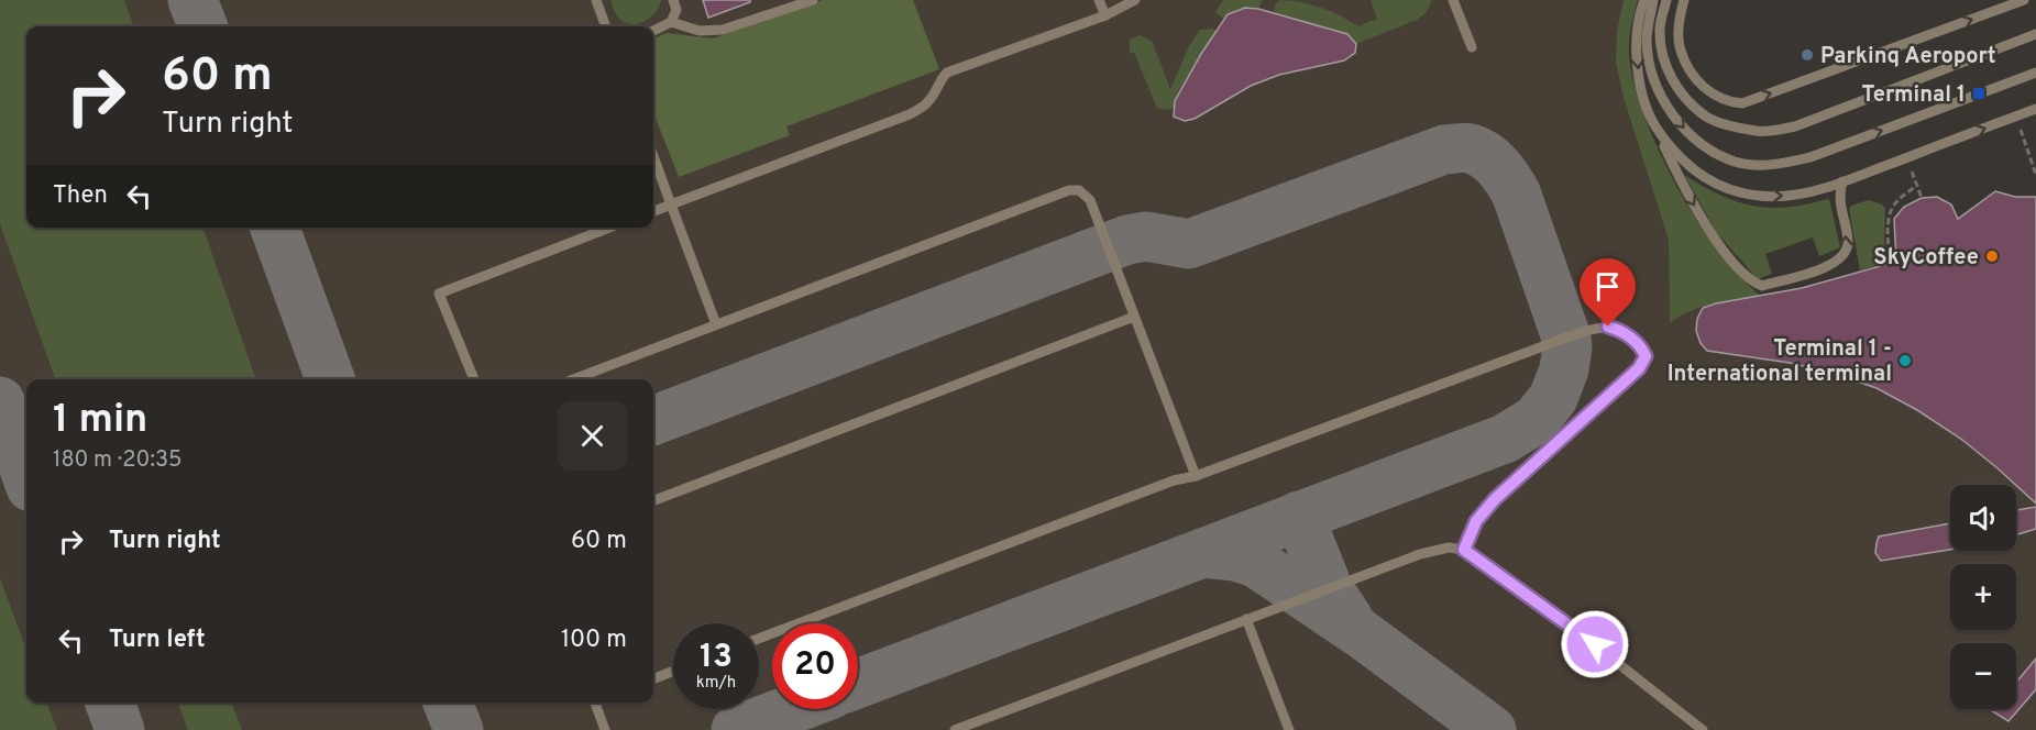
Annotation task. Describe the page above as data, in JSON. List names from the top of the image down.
{
  "places": {
    "other": ["Parkinq Aeroport", "SkyCoffee", "Terminal 1 - International terminal"],
    "transit": ["Terminal 1"]
  },
  "page": {
    "turn": ["60 m", "Turn right"],
    "then": "Then",
    "heading": ["1 min", "180 m · 20:35"],
    "map_buttons": ["+", "−"],
    "list": [
      {
        "name": "Turn right",
        "value": "60 m"
      },
      {
        "name": "Turn left",
        "value": "100 m"
      }
    ],
    "speed": "13 km/h",
    "limit": "20"
  }
}
